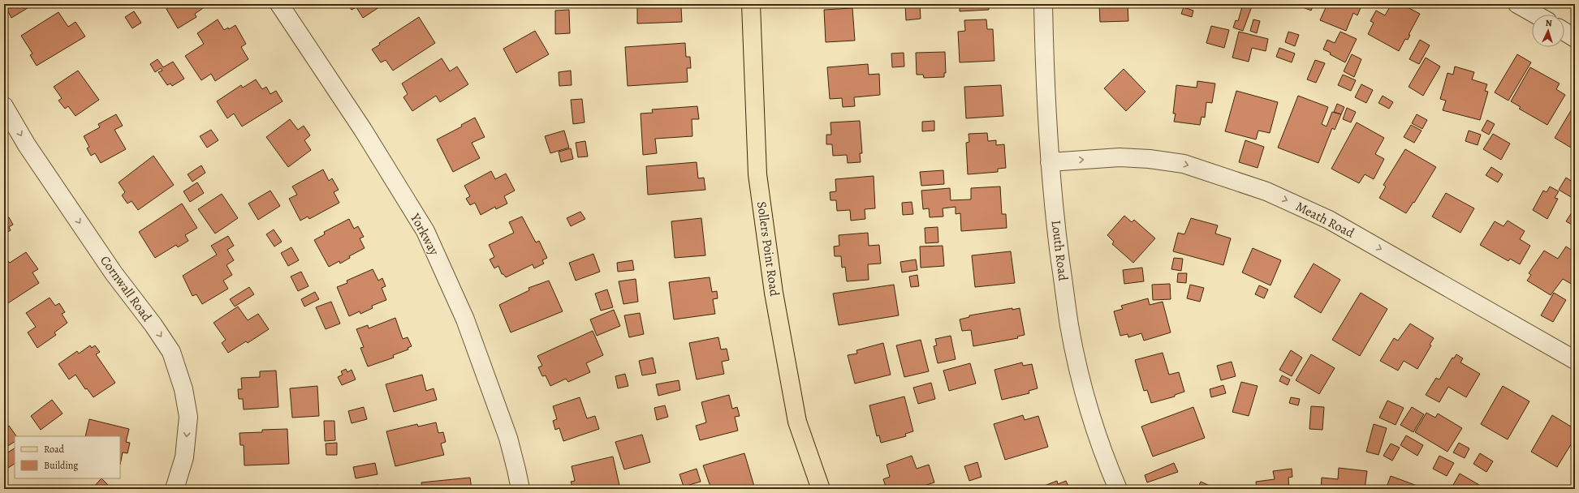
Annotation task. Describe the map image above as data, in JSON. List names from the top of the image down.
{
  "streets": {
    "main road": ["Sollers Point Road"],
    "street": [
      "Meath Road",
      "Yorkway",
      "Louth Road",
      "Cornwall Road"
    ]
  },
  "crossings": [
    ["Meath Road", "Louth Road"]
  ],
  "one_way": ["Meath Road", "Cornwall Road"],
  "legend": ["Road", "Building"],
  "north": "top"
}
